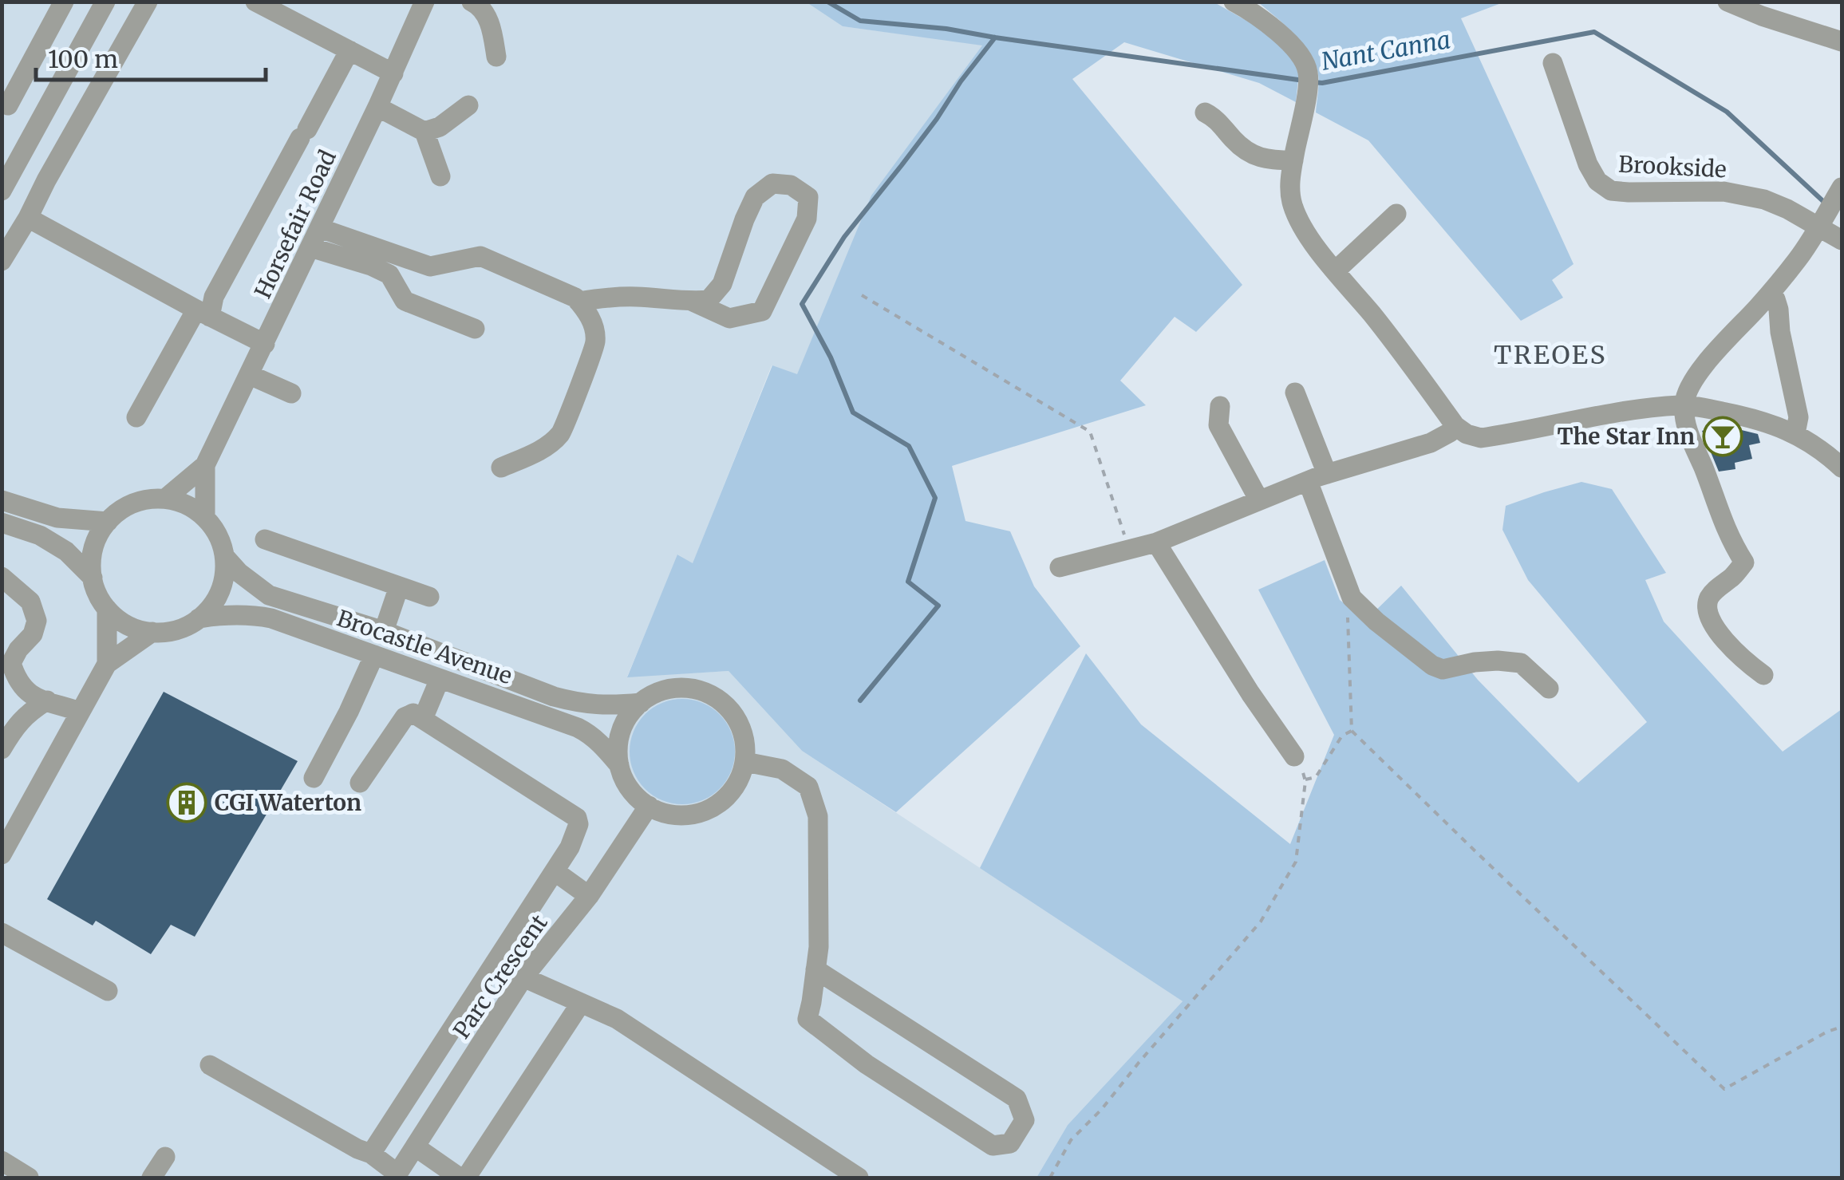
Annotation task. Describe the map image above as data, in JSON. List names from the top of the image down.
{
  "streets": {
    "street": [
      "Brookside",
      "Horsefair Road",
      "Brocastle Avenue",
      "Parc Crescent"
    ]
  },
  "crossings": [
    ["Horsefair Road", "Brocastle Avenue"],
    ["Brocastle Avenue", "Parc Crescent"]
  ],
  "districts": ["TREOES"],
  "water": ["Nant Canna"],
  "places": {
    "bar": ["The Star Inn"],
    "building": ["CGI Waterton"]
  },
  "scale_bar": "100 m"
}
